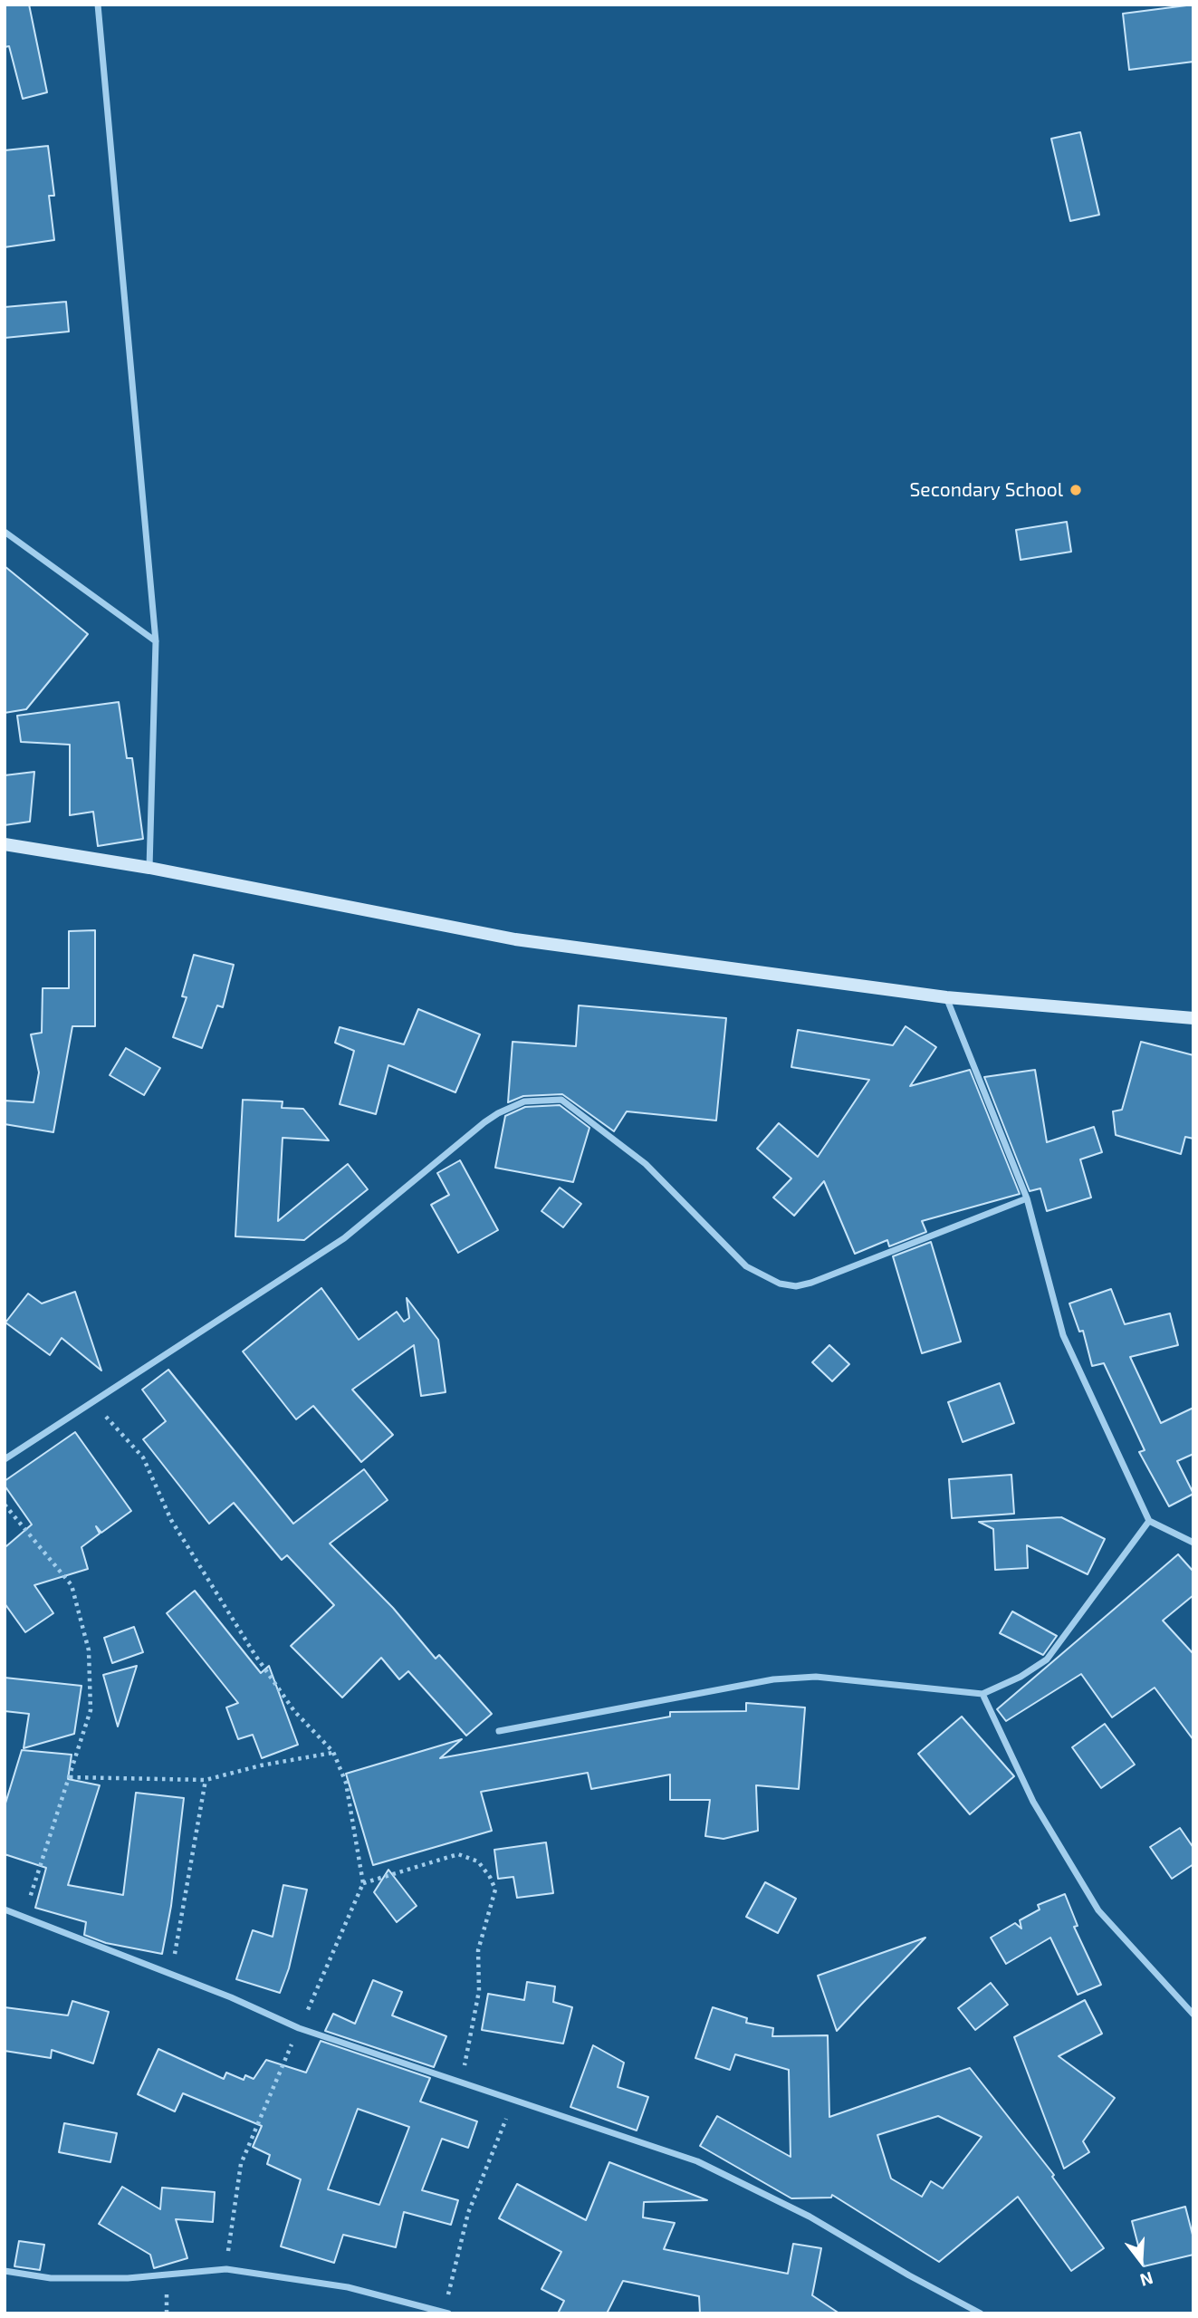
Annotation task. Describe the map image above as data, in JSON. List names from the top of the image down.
{
  "places": ["Secondary School"],
  "north": "bottom"
}
